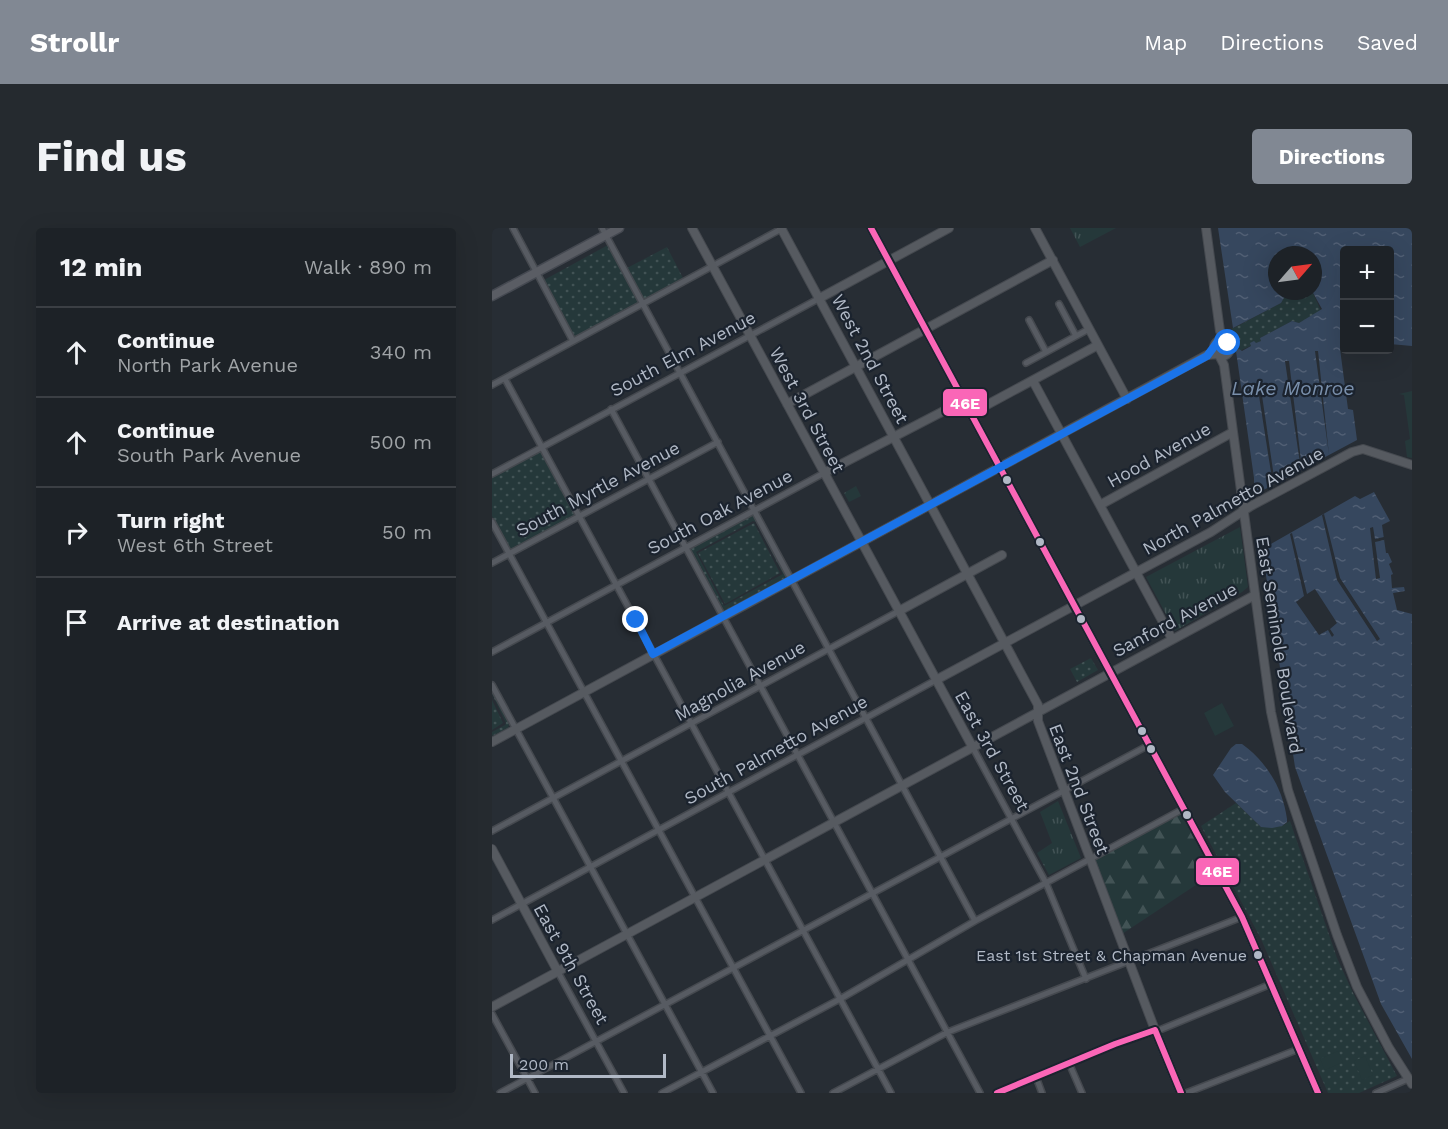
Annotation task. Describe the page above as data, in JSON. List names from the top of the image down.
{
  "streets": {
    "street": [
      "South Elm Avenue",
      "West 2nd Street",
      "West 3rd Street",
      "Hood Avenue",
      "South Myrtle Avenue",
      "North Palmetto Avenue",
      "South Oak Avenue",
      "Sanford Avenue",
      "East Seminole Boulevard",
      "Magnolia Avenue",
      "South Palmetto Avenue",
      "East 3rd Street",
      "East 2nd Street",
      "East 9th Street"
    ]
  },
  "crossings": [
    ["South Elm Avenue", "West 2nd Street"],
    ["South Elm Avenue", "West 3rd Street"],
    ["West 2nd Street", "South Oak Avenue"],
    ["West 2nd Street", "East 2nd Street"],
    ["West 3rd Street", "South Oak Avenue"],
    ["West 3rd Street", "East 3rd Street"],
    ["Hood Avenue", "East Seminole Boulevard"],
    ["North Palmetto Avenue", "East Seminole Boulevard"],
    ["North Palmetto Avenue", "South Palmetto Avenue"],
    ["Sanford Avenue", "East Seminole Boulevard"],
    ["Sanford Avenue", "East 3rd Street"],
    ["Sanford Avenue", "East 2nd Street"],
    ["Sanford Avenue", "East 9th Street"],
    ["Magnolia Avenue", "East 3rd Street"],
    ["Magnolia Avenue", "East 2nd Street"],
    ["South Palmetto Avenue", "East 3rd Street"],
    ["South Palmetto Avenue", "East 2nd Street"],
    ["South Palmetto Avenue", "East 9th Street"]
  ],
  "water": ["Lake Monroe"],
  "places": ["East 1st Street & Chapman Avenue"],
  "lines": ["transit line 46E"],
  "scale_bar": "200 m",
  "north": "top right",
  "page": {
    "header": "Strollr",
    "nav": ["Map", "Directions", "Saved"],
    "buttons": "Directions",
    "title": "Find us",
    "heading": ["12 min", "Walk · 890 m"],
    "map_buttons": ["+", "−"],
    "list": [
      ["Continue", "North Park Avenue", "340 m"],
      ["Continue", "South Park Avenue", "500 m"],
      ["Turn right", "West 6th Street", "50 m"],
      "Arrive at destination"
    ],
    "scale": "200 m"
  }
}
